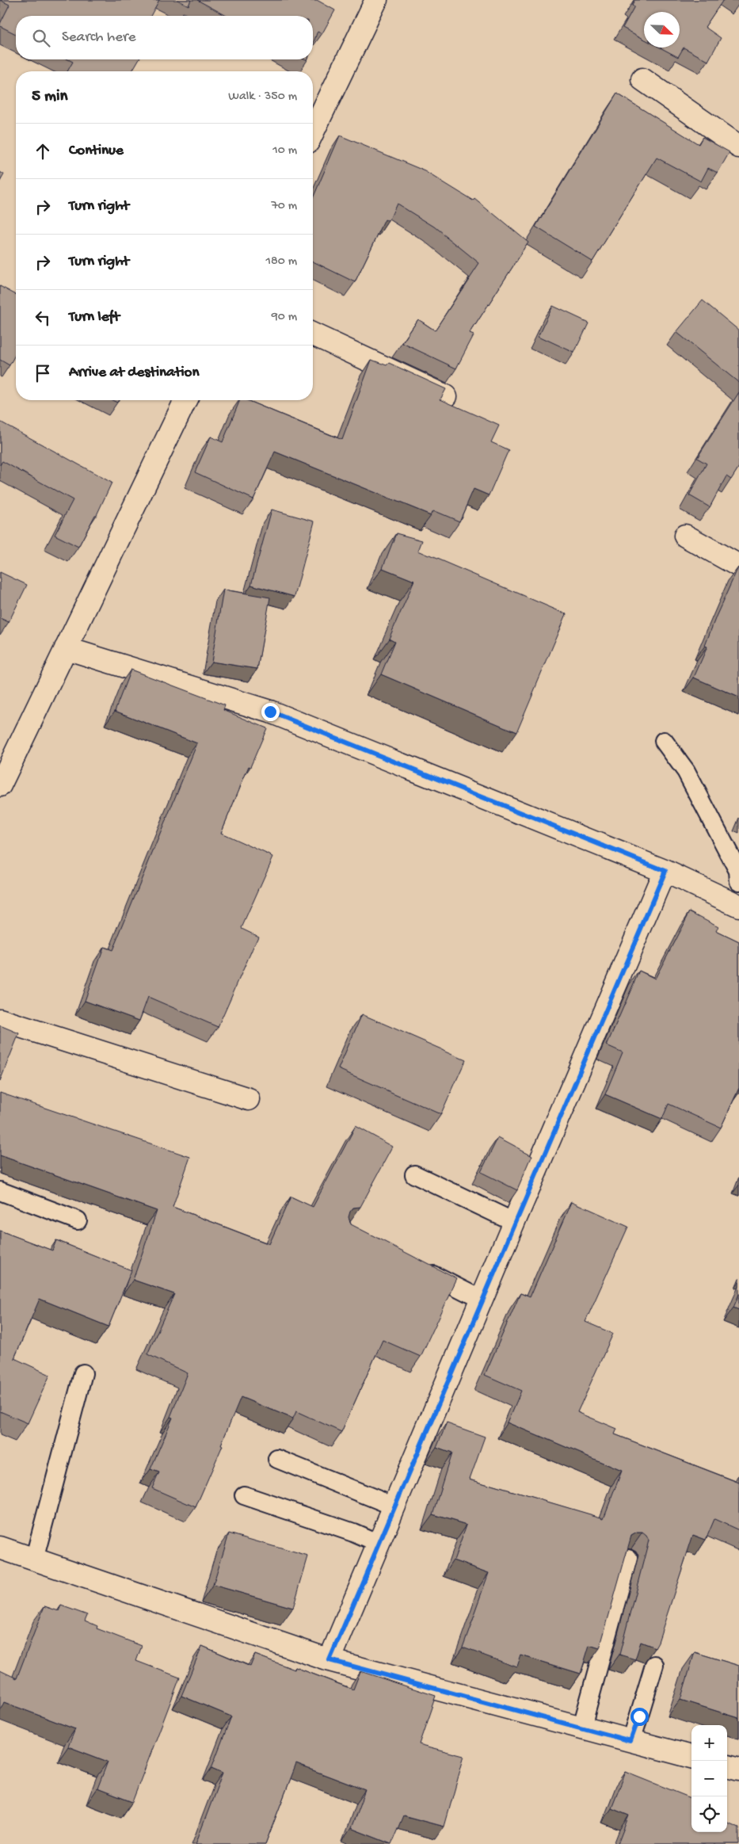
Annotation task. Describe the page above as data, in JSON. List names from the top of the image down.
{
  "north": "bottom right",
  "page": {
    "search": "Search here",
    "heading": ["5 min", "Walk · 350 m"],
    "list": [
      ["Continue", "10 m"],
      ["Turn right", "70 m"],
      ["Turn right", "180 m"],
      ["Turn left", "90 m"],
      "Arrive at destination"
    ],
    "map_buttons": ["+", "−"]
  }
}
